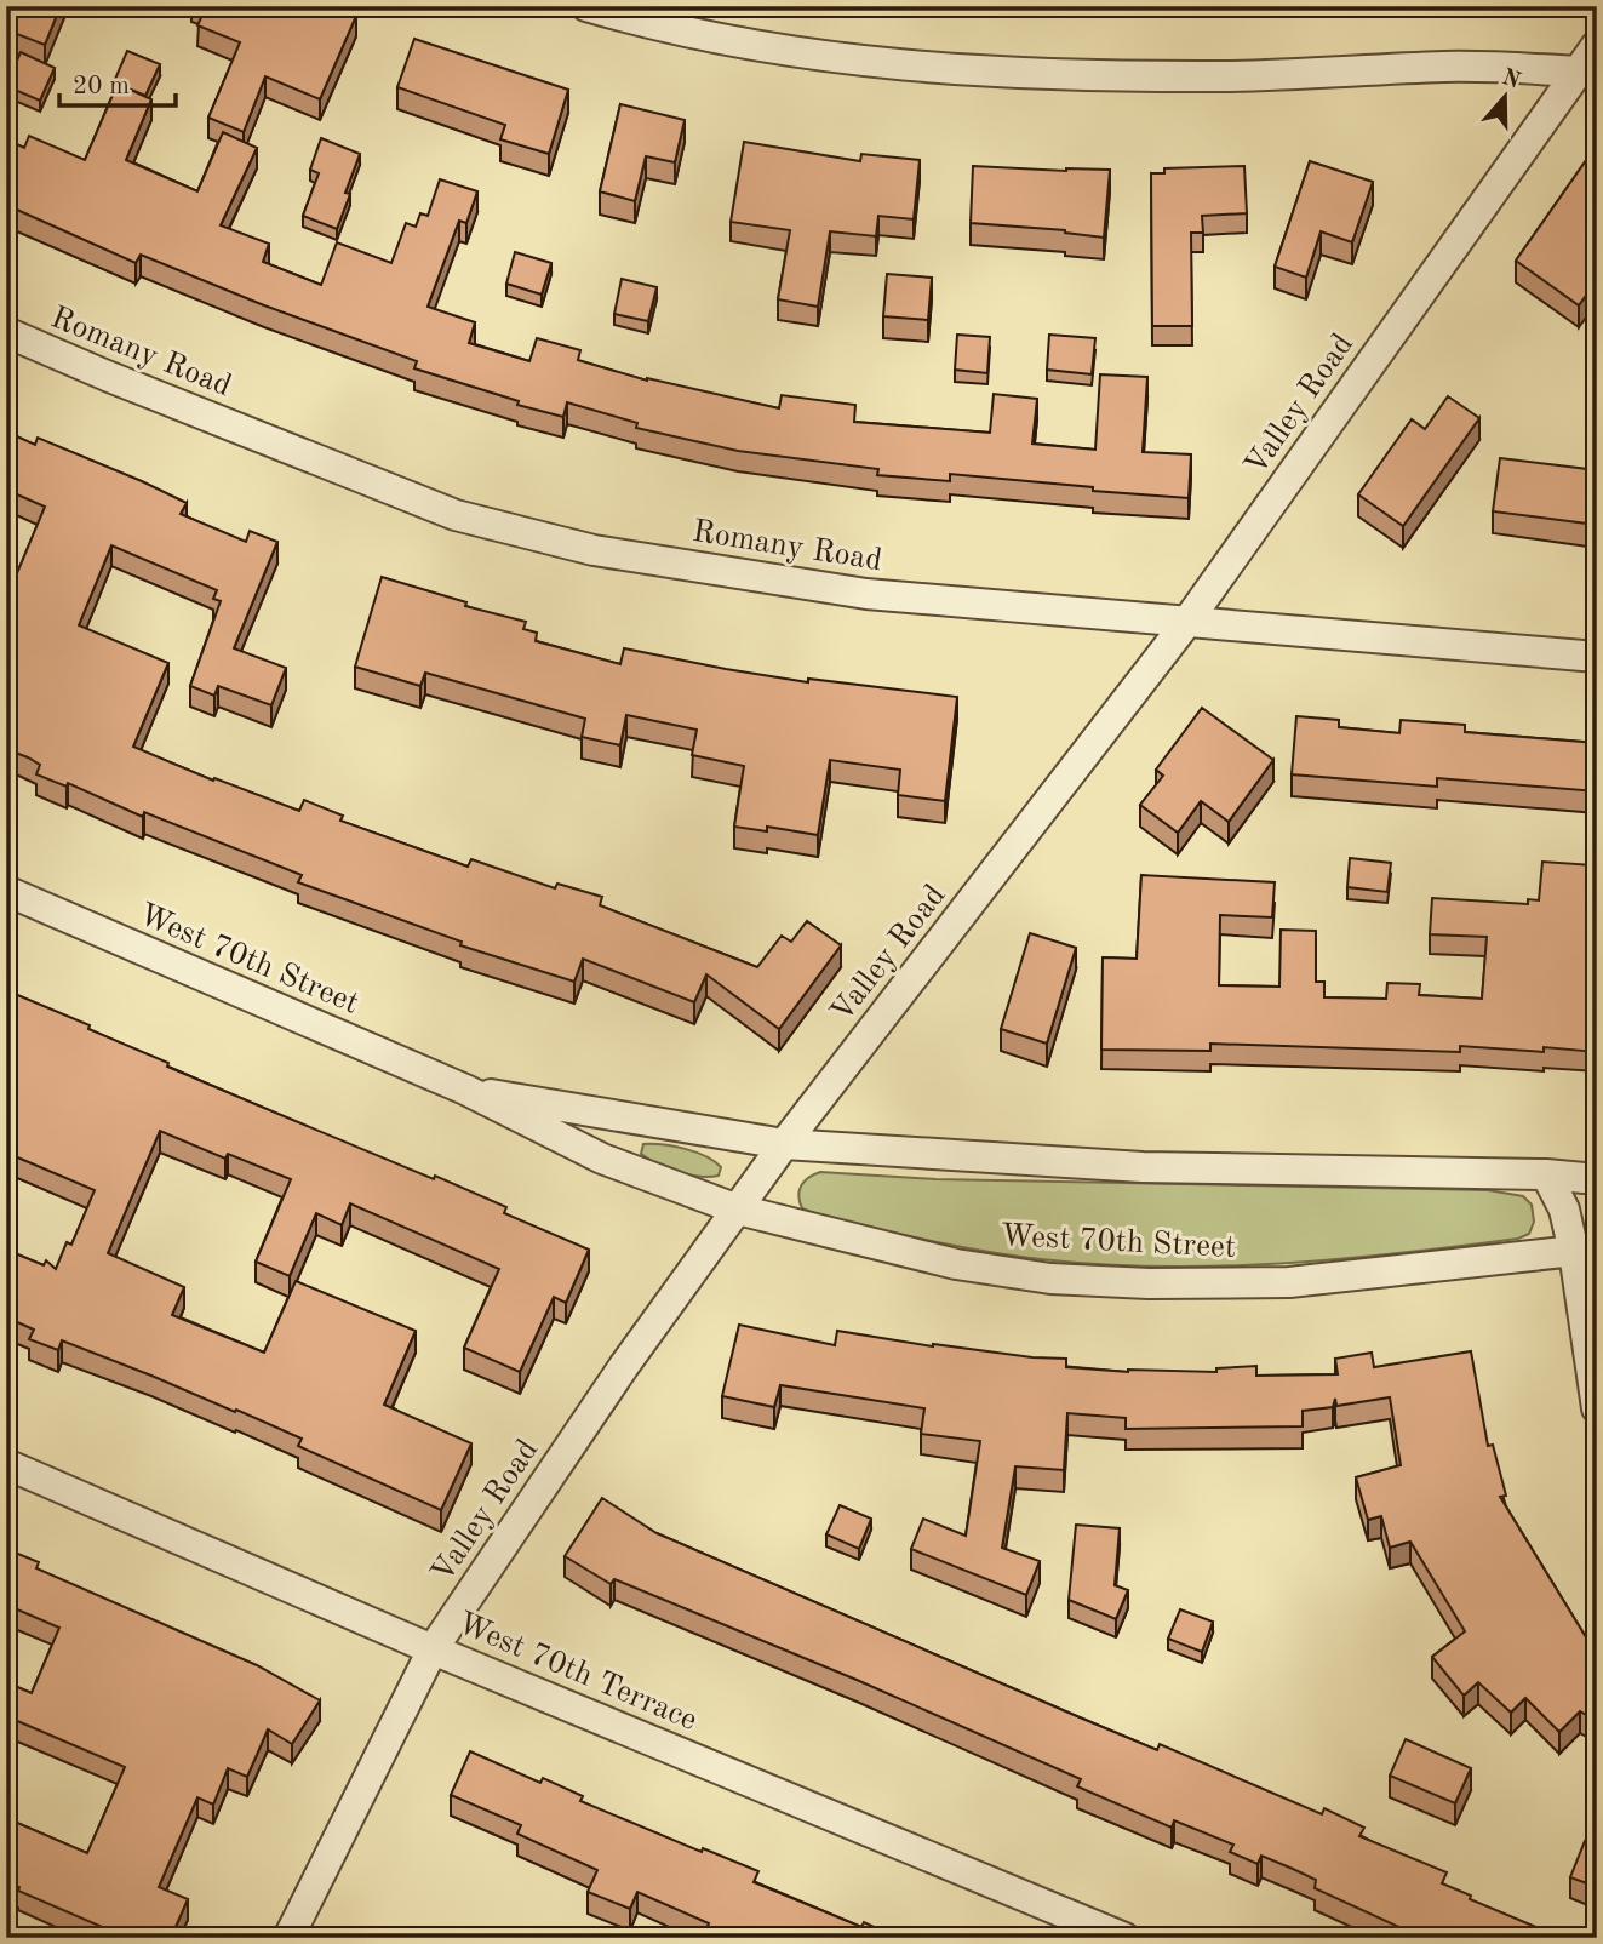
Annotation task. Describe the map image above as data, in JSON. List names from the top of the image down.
{
  "streets": {
    "street": [
      "Romany Road",
      "Valley Road",
      "West 70th Street",
      "West 70th Terrace"
    ]
  },
  "crossings": [
    ["Romany Road", "Valley Road"],
    ["Valley Road", "West 70th Street"],
    ["Valley Road", "West 70th Terrace"]
  ],
  "scale_bar": "20 m",
  "north": "top"
}
